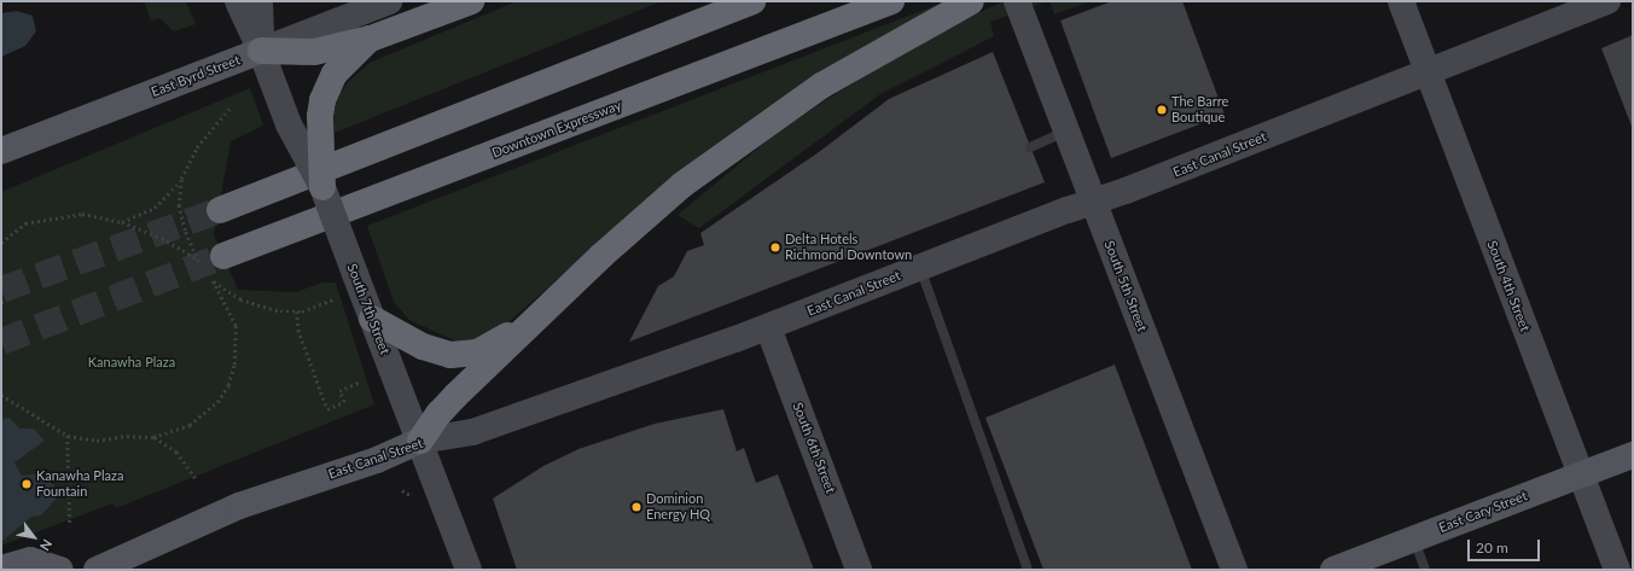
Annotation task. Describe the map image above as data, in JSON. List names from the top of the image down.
{
  "streets": {
    "highway": ["Downtown Expressway"],
    "main road": [
      "East Byrd Street",
      "East Canal Street",
      "South 5th Street",
      "South 4th Street",
      "South 7th Street",
      "South 6th Street",
      "East Cary Street"
    ]
  },
  "crossings": [
    ["East Byrd Street", "South 7th Street"],
    ["East Canal Street", "South 5th Street"],
    ["East Canal Street", "South 4th Street"],
    ["East Canal Street", "South 7th Street"],
    ["East Canal Street", "South 6th Street"],
    ["South 4th Street", "East Cary Street"]
  ],
  "parks": ["Kanawha Plaza"],
  "places": [
    "The Barre Boutique",
    "Delta Hotels Richmond Downtown",
    "Kanawha Plaza Fountain",
    "Dominion Energy HQ"
  ],
  "scale_bar": "20 m",
  "north": "bottom right"
}
